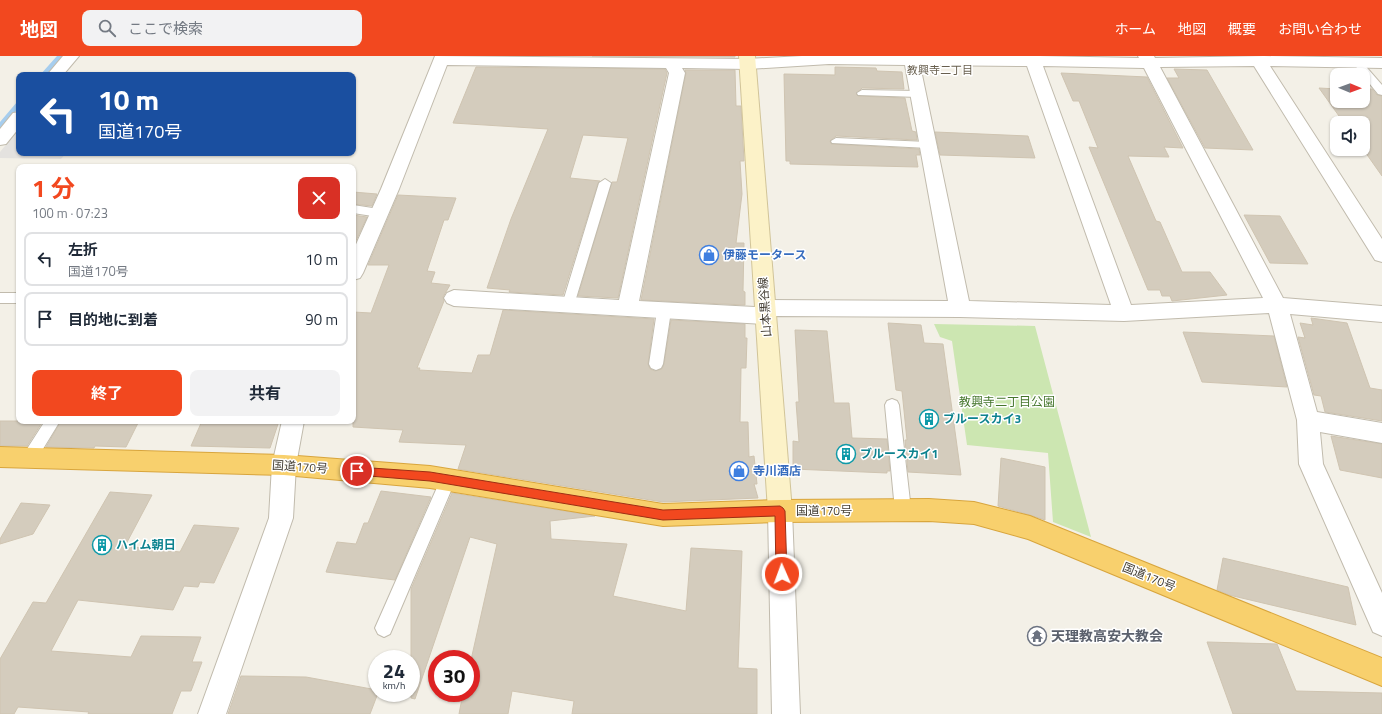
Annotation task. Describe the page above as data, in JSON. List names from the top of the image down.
{
  "streets": {
    "highway": ["国道170号"],
    "main road": ["山本黒谷線"]
  },
  "crossings": [
    ["山本黒谷線", "国道170号"]
  ],
  "districts": ["教興寺二丁目"],
  "parks": ["教興寺二丁目公園"],
  "places": {
    "shop": ["伊藤モータース", "寺川酒店"],
    "building": ["ブルースカイ3", "ブルースカイ1", "ハイム朝日"],
    "temple": ["天理教高安大教会"]
  },
  "north": "right",
  "page": {
    "header": "地図",
    "search": "ここで検索",
    "nav": [
      "ホーム",
      "地図",
      "概要",
      "お問い合わせ"
    ],
    "turn": ["10 m", "国道170号"],
    "heading": ["1 分", "100 m · 07:23"],
    "list": [
      {
        "name": "左折",
        "note": "国道170号",
        "value": "10 m"
      },
      {
        "name": "目的地に到着",
        "value": "90 m"
      }
    ],
    "buttons": ["終了", "共有"],
    "speed": "24 km/h",
    "limit": "30"
  }
}
